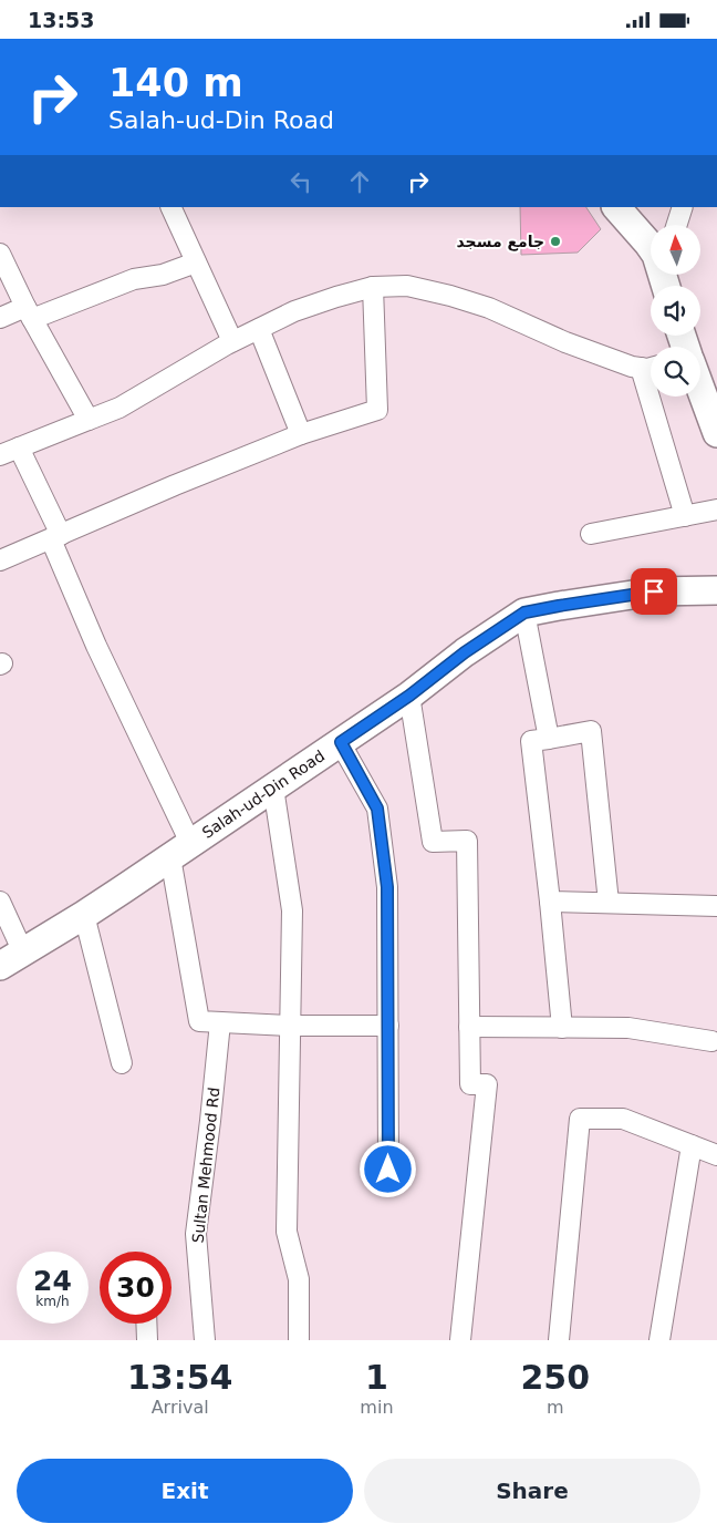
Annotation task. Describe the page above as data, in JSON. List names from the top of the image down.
{
  "streets": {
    "street": ["Salah-ud-Din Road", "Sultan Mehmood Rd"]
  },
  "places": ["جامع مسجد"],
  "north": "top",
  "page": {
    "status": "13:53",
    "turn": ["140 m", "Salah-ud-Din Road"],
    "speed": "24 km/h",
    "limit": "30",
    "eta": [
      "13:54",
      "Arrival",
      "1",
      "min",
      "250",
      "m"
    ],
    "buttons": ["Exit", "Share"]
  }
}
